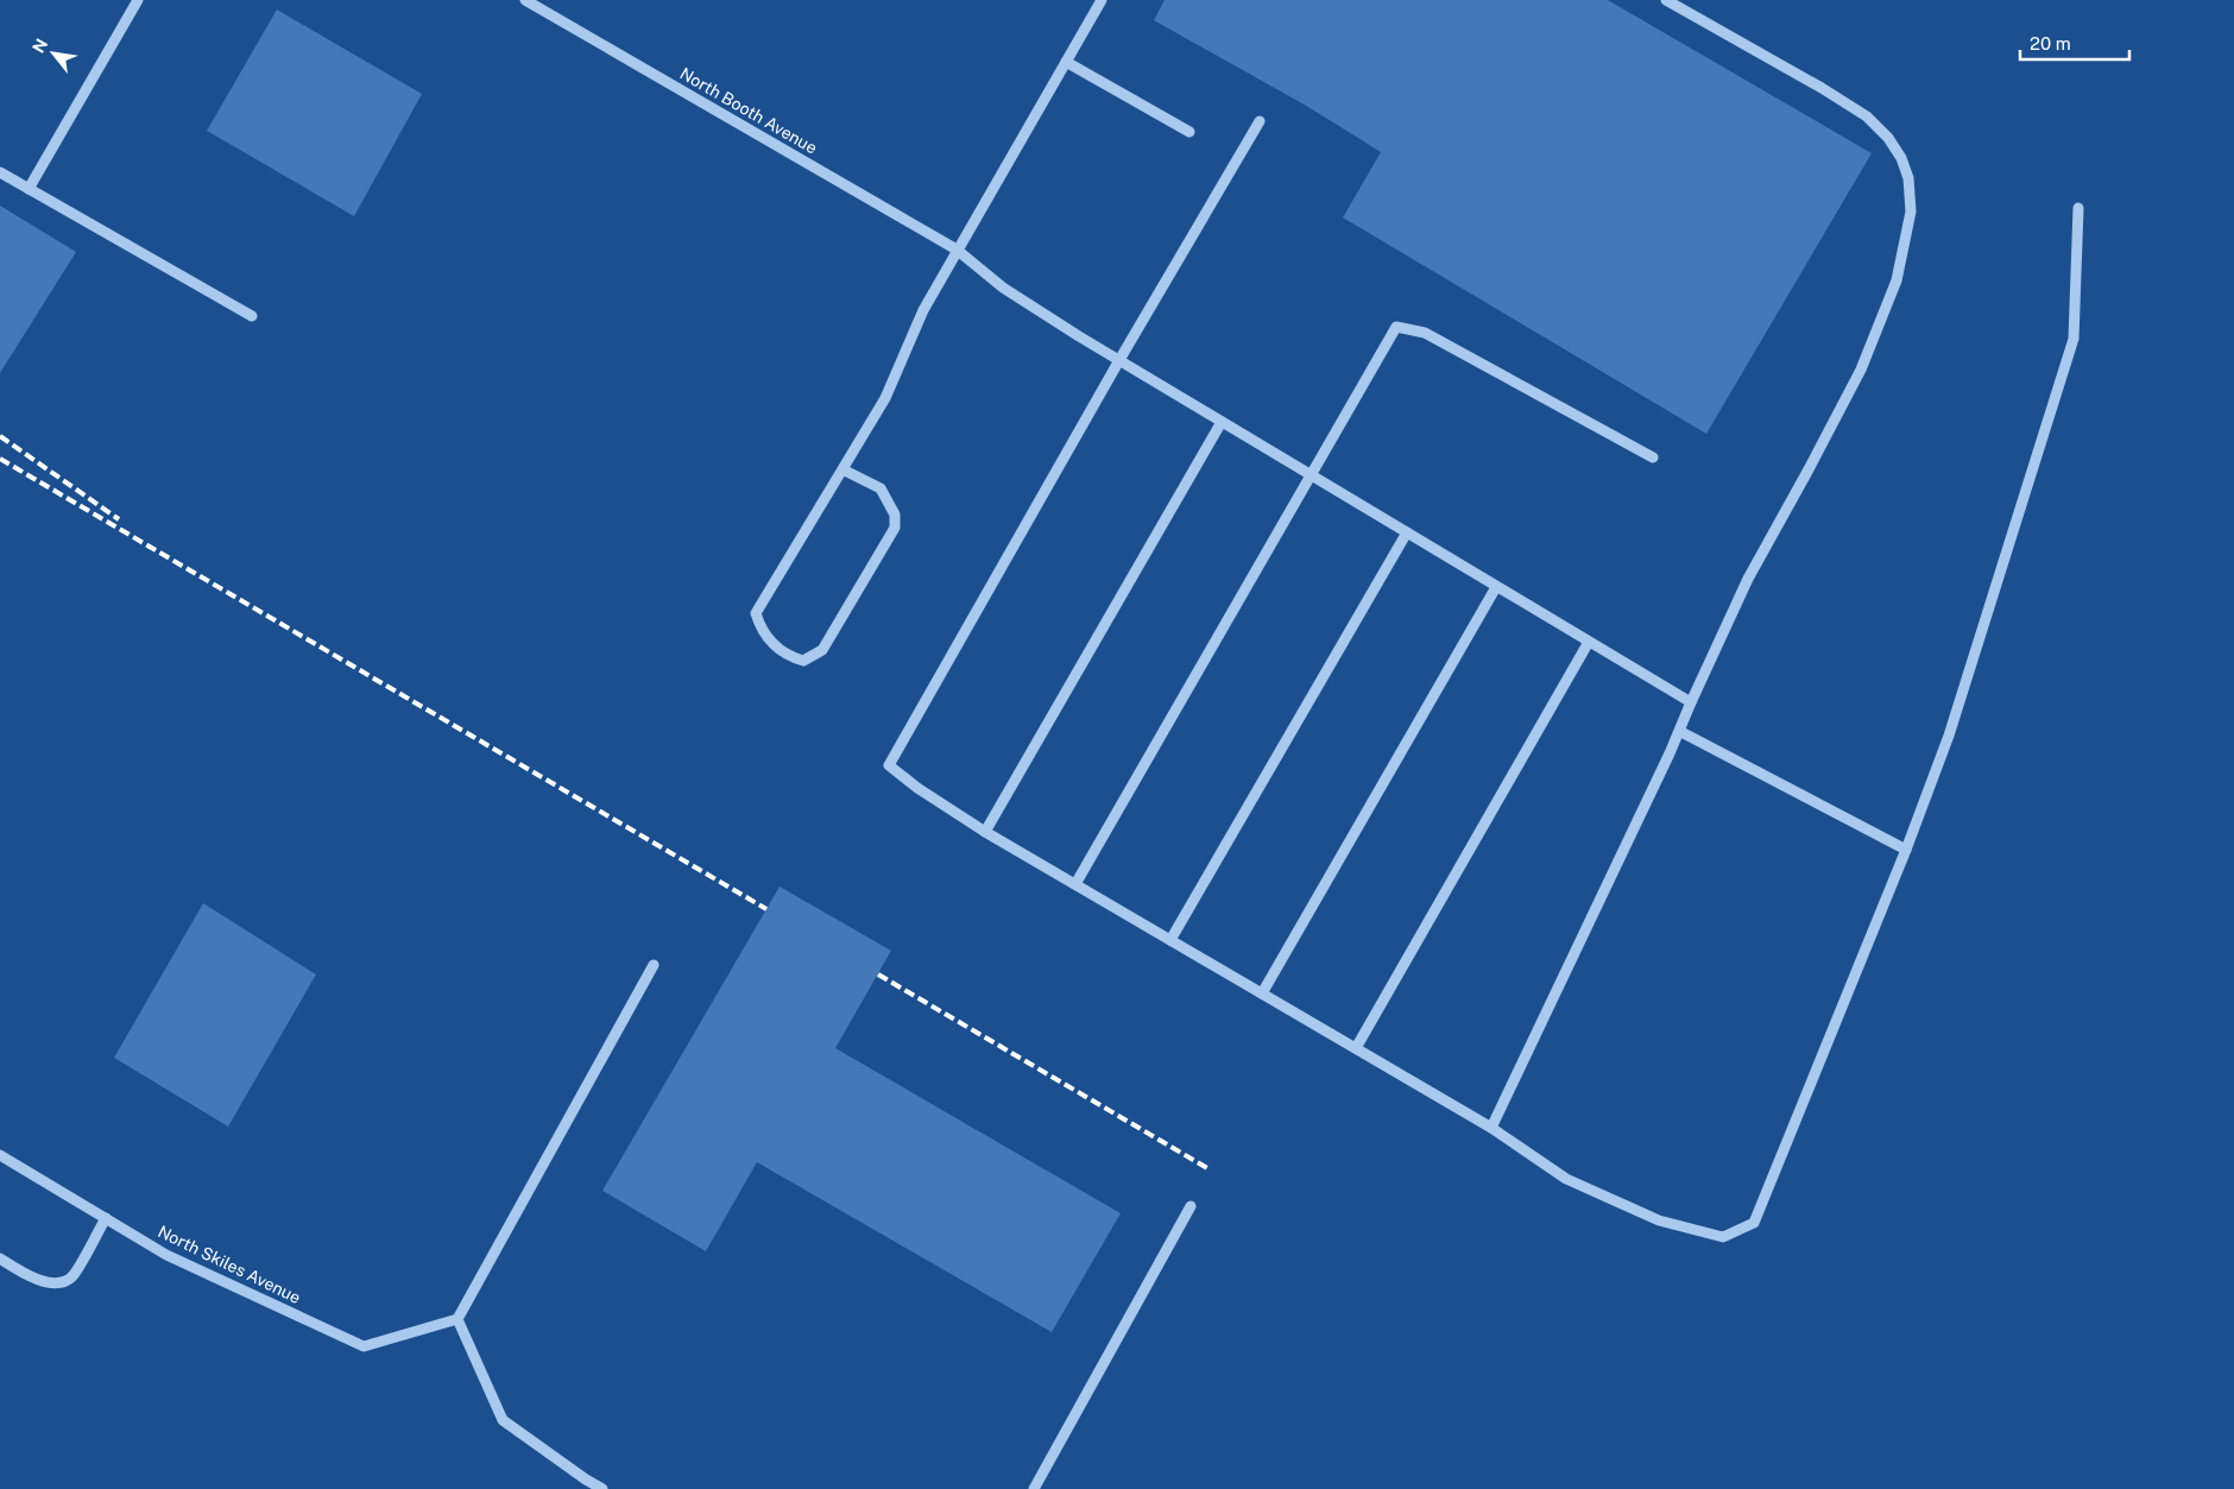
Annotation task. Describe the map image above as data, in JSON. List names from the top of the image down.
{
  "streets": {
    "street": ["North Booth Avenue", "North Skiles Avenue"]
  },
  "scale_bar": "20 m",
  "north": "top left"
}
